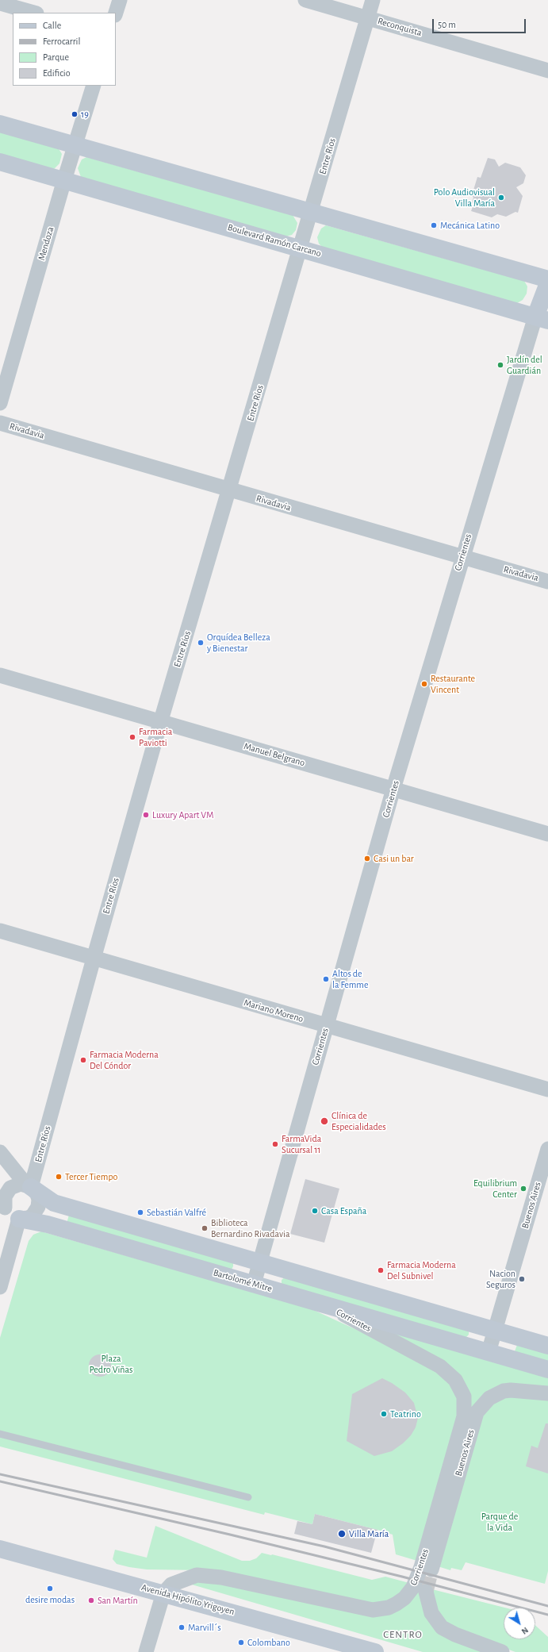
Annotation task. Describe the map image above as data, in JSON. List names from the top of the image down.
{
  "streets": {
    "main road": ["Boulevard Ramón Carcano", "Bartolomé Mitre", "Avenida Hipólito Yrigoyen"],
    "street": [
      "Reconquista",
      "Entre Ríos",
      "Mendoza",
      "Rivadavia",
      "Corrientes",
      "Manuel Belgrano",
      "Mariano Moreno",
      "Buenos Aires"
    ]
  },
  "crossings": [
    ["Reconquista", "Entre Ríos"],
    ["Entre Ríos", "Boulevard Ramón Carcano"],
    ["Entre Ríos", "Rivadavia"],
    ["Entre Ríos", "Manuel Belgrano"],
    ["Entre Ríos", "Mariano Moreno"],
    ["Entre Ríos", "Bartolomé Mitre"],
    ["Boulevard Ramón Carcano", "Mendoza"],
    ["Boulevard Ramón Carcano", "Corrientes"],
    ["Rivadavia", "Corrientes"],
    ["Corrientes", "Manuel Belgrano"],
    ["Corrientes", "Mariano Moreno"],
    ["Corrientes", "Bartolomé Mitre"],
    ["Corrientes", "Avenida Hipólito Yrigoyen"],
    ["Buenos Aires", "Bartolomé Mitre"]
  ],
  "districts": ["CENTRO"],
  "parks": ["Plaza Pedro Viñas", "Parque de la Vida"],
  "places": [
    "19",
    "Polo Audiovisual Villa María",
    "Mecánica Latino",
    "Jardín del Guardián",
    "Orquídea Belleza y Bienestar",
    "Restaurante Vincent",
    "Farmacia Paviotti",
    "Luxury Apart VM",
    "Casi un bar",
    "Altos de la Femme",
    "Farmacia Moderna Del Cóndor",
    "Clínica de Especialidades",
    "FarmaVida Sucursal 11",
    "Tercer Tiempo",
    "Equilibrium Center",
    "Casa España",
    "Sebastián Valfré",
    "Biblioteca Bernardino Rivadavia",
    "Farmacia Moderna Del Subnivel",
    "Nacion Seguros",
    "Teatrino",
    "Villa María",
    "desire modas",
    "San Martín",
    "Marvill´s",
    "Colombano"
  ],
  "legend": [
    "Calle",
    "Ferrocarril",
    "Parque",
    "Edificio"
  ],
  "scale_bar": "50 m",
  "north": "bottom right"
}
